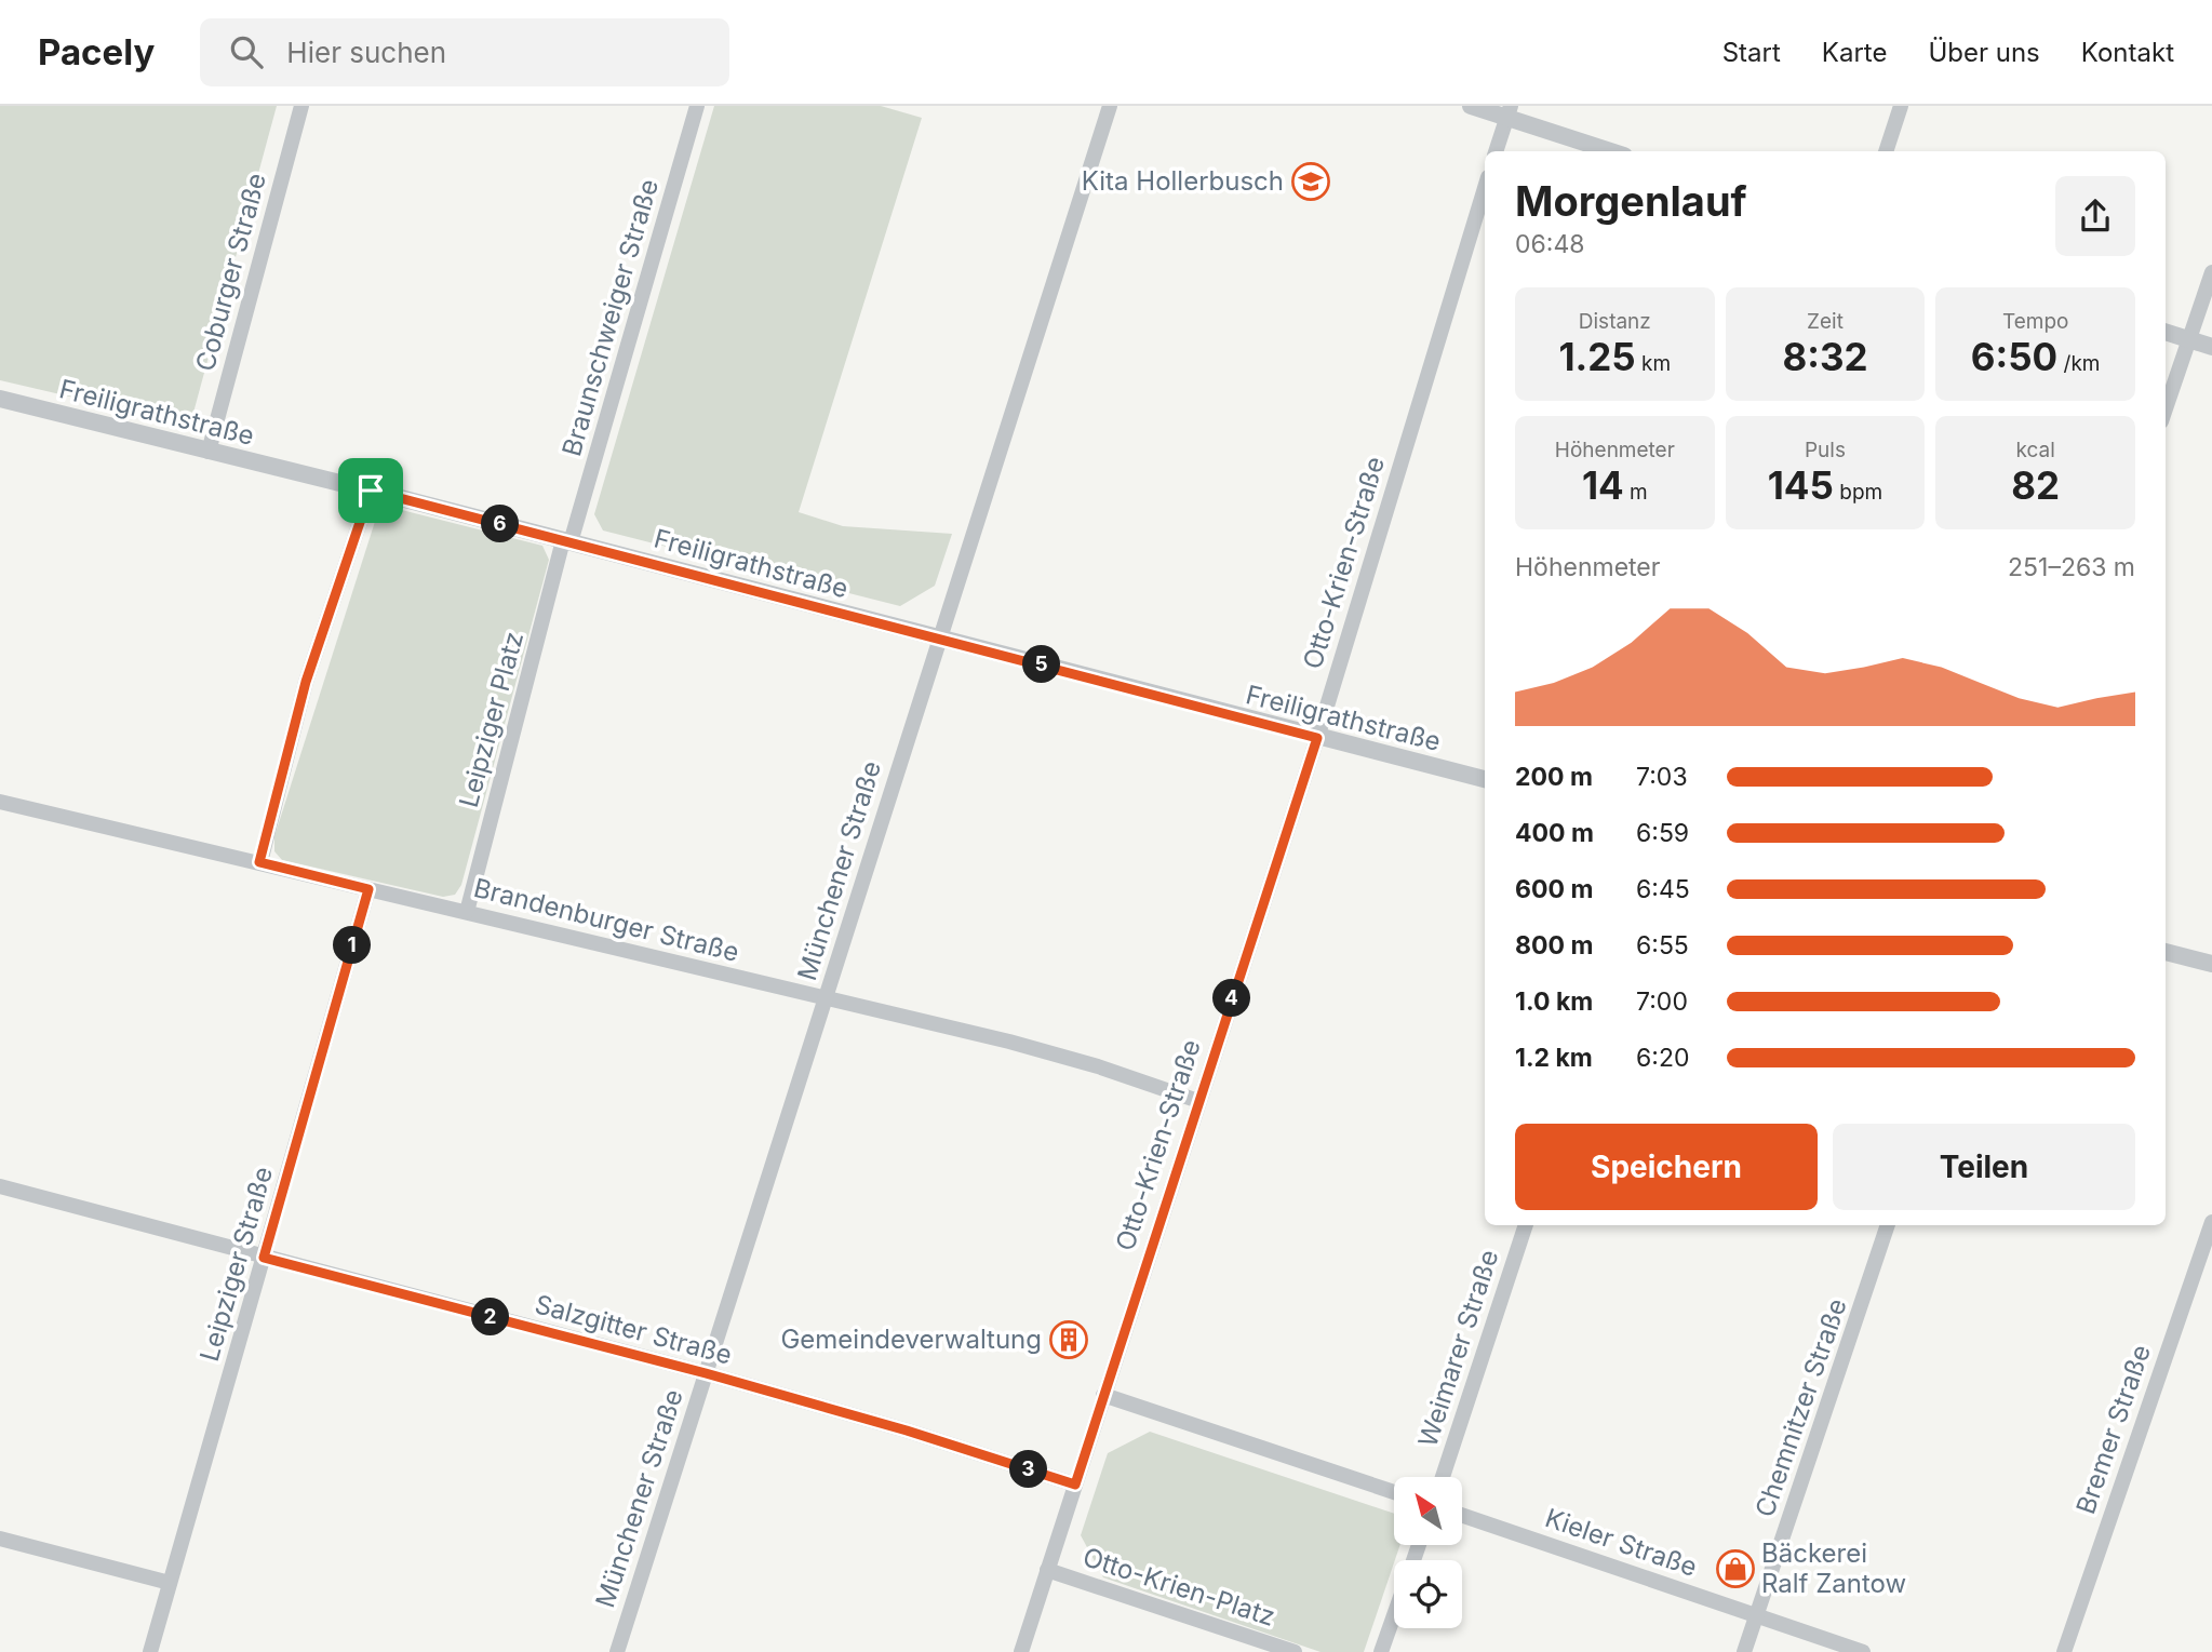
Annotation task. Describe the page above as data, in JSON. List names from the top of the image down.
{
  "streets": {
    "street": [
      "Coburger Straße",
      "Braunschweiger Straße",
      "Freiligrathstraße",
      "Otto-Krien-Straße",
      "Leipziger Platz",
      "Münchener Straße",
      "Brandenburger Straße",
      "Leipziger Straße",
      "Salzgitter Straße",
      "Weimarer Straße",
      "Chemnitzer Straße",
      "Bremer Straße",
      "Kieler Straße",
      "Otto-Krien-Platz"
    ]
  },
  "crossings": [
    ["Coburger Straße", "Freiligrathstraße"],
    ["Braunschweiger Straße", "Freiligrathstraße"],
    ["Braunschweiger Straße", "Leipziger Platz"],
    ["Freiligrathstraße", "Otto-Krien-Straße"],
    ["Freiligrathstraße", "Leipziger Platz"],
    ["Freiligrathstraße", "Münchener Straße"],
    ["Otto-Krien-Straße", "Brandenburger Straße"],
    ["Otto-Krien-Straße", "Salzgitter Straße"],
    ["Otto-Krien-Straße", "Otto-Krien-Platz"],
    ["Leipziger Platz", "Brandenburger Straße"],
    ["Münchener Straße", "Brandenburger Straße"],
    ["Münchener Straße", "Salzgitter Straße"],
    ["Brandenburger Straße", "Leipziger Straße"],
    ["Leipziger Straße", "Salzgitter Straße"],
    ["Chemnitzer Straße", "Kieler Straße"]
  ],
  "places": {
    "school or university": ["Kita Hollerbusch"],
    "building": ["Gemeindeverwaltung"],
    "shop": ["Bäckerei Ralf Zantow"]
  },
  "north": "top left",
  "page": {
    "header": "Pacely",
    "search": "Hier suchen",
    "nav": [
      "Start",
      "Karte",
      "Über uns",
      "Kontakt"
    ],
    "heading": ["Morgenlauf", "06:48"],
    "stats": [
      ["Distanz", "1.25 km"],
      ["Zeit", "8:32"],
      ["Tempo", "6:50 /km"],
      ["Höhenmeter", "14 m"],
      ["Puls", "145 bpm"],
      ["kcal", "82"]
    ],
    "pins": [
      "6",
      "5",
      "1",
      "4",
      "2",
      "3"
    ],
    "chart": ["Höhenmeter", "251–263 m"],
    "list": [
      {
        "name": "200 m",
        "note": "7:03"
      },
      {
        "name": "400 m",
        "note": "6:59"
      },
      {
        "name": "600 m",
        "note": "6:45"
      },
      {
        "name": "800 m",
        "note": "6:55"
      },
      {
        "name": "1.0 km",
        "note": "7:00"
      },
      {
        "name": "1.2 km",
        "note": "6:20"
      }
    ],
    "buttons": ["Speichern", "Teilen"]
  }
}
